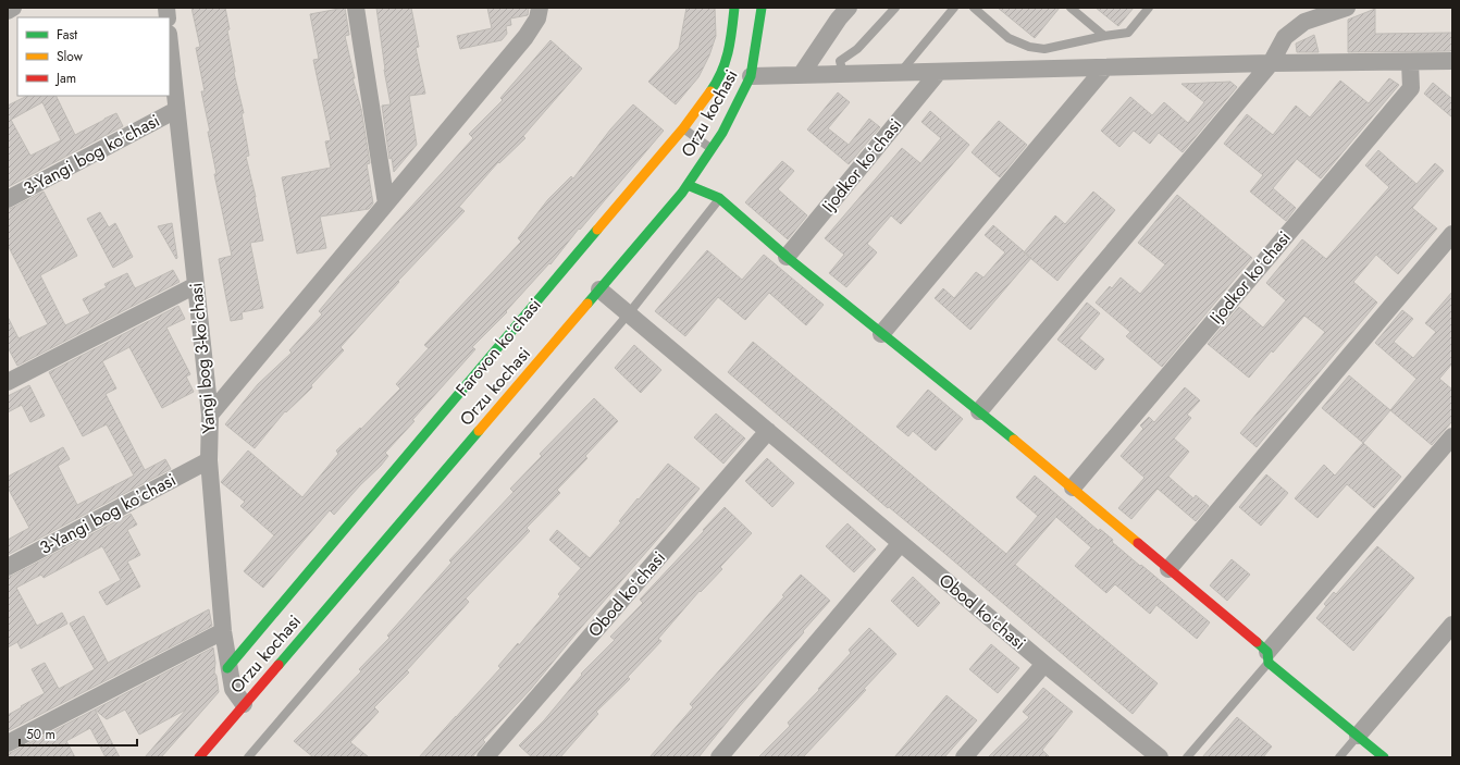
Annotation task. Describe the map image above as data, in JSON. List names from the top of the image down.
{
  "streets": {
    "street": [
      "Orzu kochasi",
      "3-Yangi bog koʼchasi",
      "Ijodkor koʻchasi",
      "Farovon koʻchasi",
      "Yangi bog 3-koʼchasi",
      "Obod koʻchasi"
    ]
  },
  "crossings": [
    ["Orzu kochasi", "Yangi bog 3-koʼchasi"],
    ["Orzu kochasi", "Obod koʻchasi"],
    ["3-Yangi bog koʼchasi", "Yangi bog 3-koʼchasi"],
    ["Farovon koʻchasi", "Yangi bog 3-koʼchasi"]
  ],
  "legend": ["Fast", "Slow", "Jam"],
  "scale_bar": "50 m"
}
